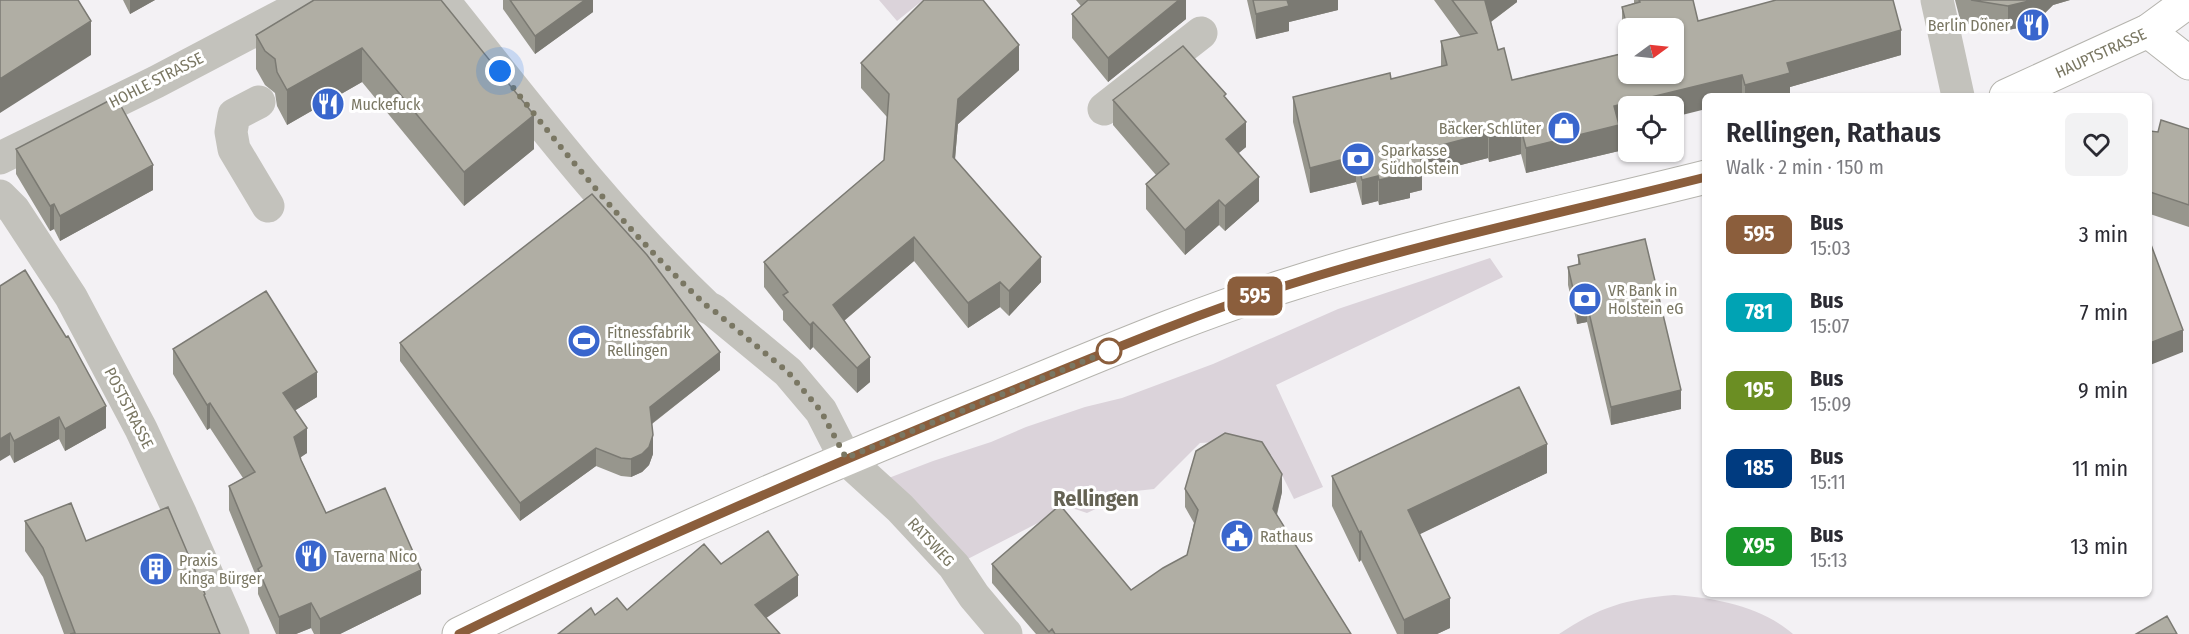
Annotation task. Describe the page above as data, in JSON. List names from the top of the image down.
{
  "streets": {
    "main road": ["HAUPTSTRASSE"],
    "street": ["HOHLE STRASSE", "POSTSTRASSE", "RATSWEG"]
  },
  "districts": ["Rellingen"],
  "places": {
    "restaurant": ["Berlin Döner", "Muckefuck", "Taverna Nico"],
    "shop": ["Bäcker Schlüter"],
    "bank": ["Sparkasse Südholstein", "VR Bank in Holstein eG"],
    "sports": ["Fitnessfabrik Rellingen"],
    "public building": ["Rathaus"],
    "building": ["Praxis Kinga Bürger"]
  },
  "lines": ["bus line 595"],
  "north": "right",
  "page": {
    "on_map": "595",
    "heading": ["Rellingen, Rathaus", "Walk · 2 min · 150 m"],
    "list": [
      {
        "mark": "595",
        "name": "Bus",
        "note": "15:03",
        "value": "3 min"
      },
      {
        "mark": "781",
        "name": "Bus",
        "note": "15:07",
        "value": "7 min"
      },
      {
        "mark": "195",
        "name": "Bus",
        "note": "15:09",
        "value": "9 min"
      },
      {
        "mark": "185",
        "name": "Bus",
        "note": "15:11",
        "value": "11 min"
      },
      {
        "mark": "X95",
        "name": "Bus",
        "note": "15:13",
        "value": "13 min"
      }
    ]
  }
}
